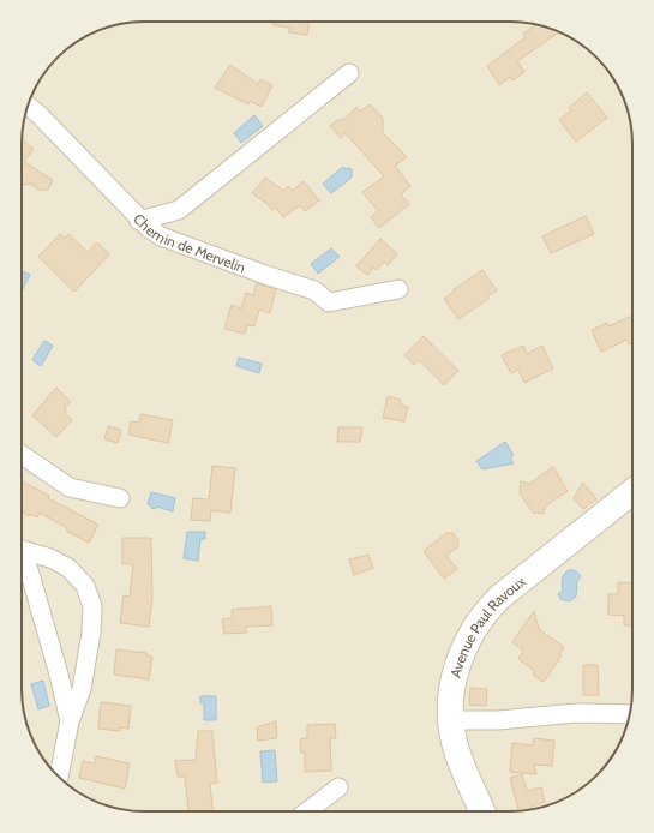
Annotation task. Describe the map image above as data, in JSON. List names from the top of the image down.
{
  "streets": {
    "street": ["Chemin de Mervelin", "Avenue Paul Ravoux"]
  }
}
